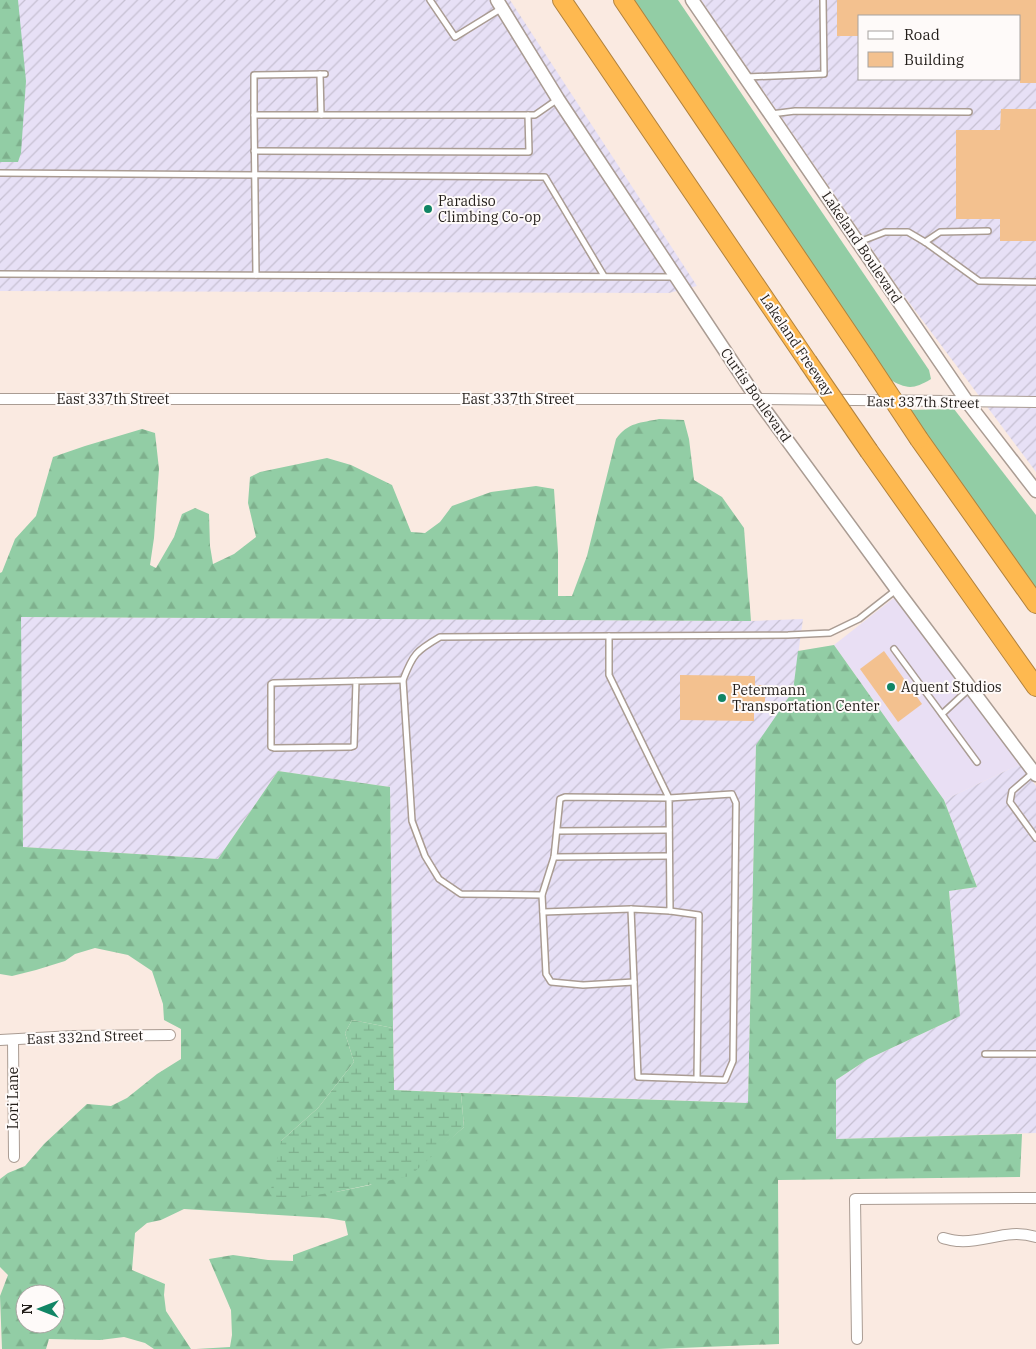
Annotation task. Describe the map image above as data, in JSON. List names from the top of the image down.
{
  "streets": {
    "highway": ["Lakeland Freeway"],
    "street": [
      "Lakeland Boulevard",
      "Curtis Boulevard",
      "East 337th Street",
      "East 332nd Street",
      "Lori Lane"
    ]
  },
  "crossings": [
    ["Lakeland Boulevard", "East 337th Street"],
    ["Curtis Boulevard", "East 337th Street"],
    ["East 332nd Street", "Lori Lane"]
  ],
  "places": ["Paradiso Climbing Co-op", "Aquent Studios", "Petermann Transportation Center"],
  "legend": ["Road", "Building"],
  "north": "left"
}
